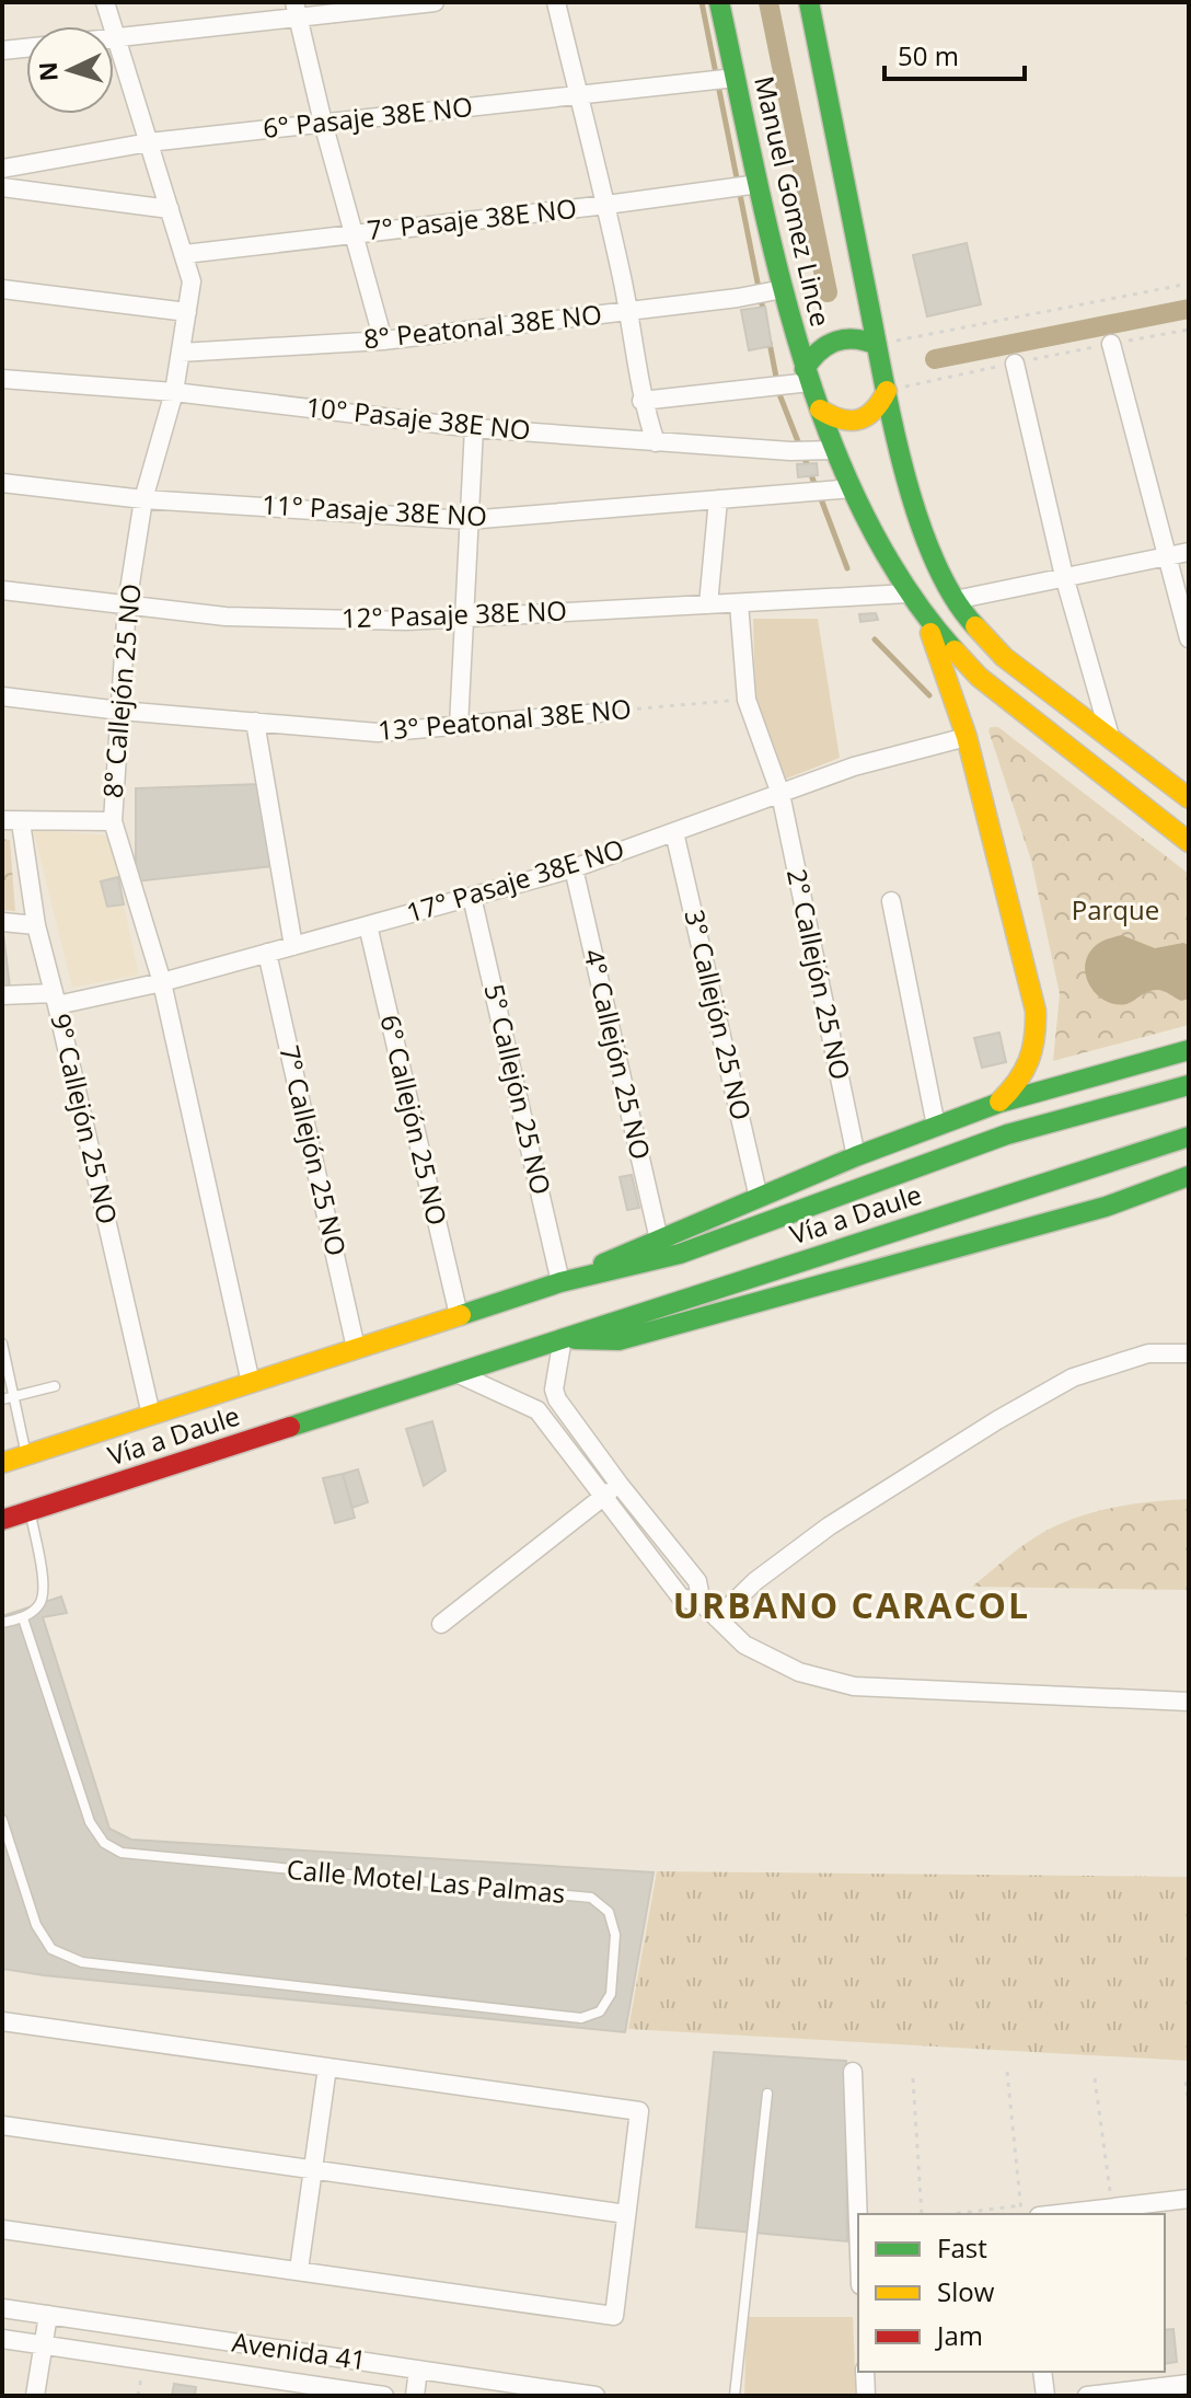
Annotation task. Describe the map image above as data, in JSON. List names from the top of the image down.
{
  "streets": {
    "main road": ["Manuel Gomez Lince", "Vía a Daule"],
    "street": [
      "6° Pasaje 38E NO",
      "7° Pasaje 38E NO",
      "8° Peatonal 38E NO",
      "10° Pasaje 38E NO",
      "11° Pasaje 38E NO",
      "12° Pasaje 38E NO",
      "8° Callejón 25 NO",
      "13° Peatonal 38E NO",
      "17° Pasaje 38E NO",
      "2° Callejón 25 NO",
      "3° Callejón 25 NO",
      "4° Callejón 25 NO",
      "5° Callejón 25 NO",
      "9° Callejón 25 NO",
      "6° Callejón 25 NO",
      "7° Callejón 25 NO",
      "Avenida 41"
    ],
    "lane": ["Calle Motel Las Palmas"]
  },
  "crossings": [
    ["6° Pasaje 38E NO", "Manuel Gomez Lince"],
    ["6° Pasaje 38E NO", "8° Callejón 25 NO"],
    ["Manuel Gomez Lince", "7° Pasaje 38E NO"],
    ["Manuel Gomez Lince", "8° Peatonal 38E NO"],
    ["Manuel Gomez Lince", "10° Pasaje 38E NO"],
    ["Manuel Gomez Lince", "11° Pasaje 38E NO"],
    ["Manuel Gomez Lince", "12° Pasaje 38E NO"],
    ["7° Pasaje 38E NO", "8° Callejón 25 NO"],
    ["8° Peatonal 38E NO", "8° Callejón 25 NO"],
    ["10° Pasaje 38E NO", "8° Callejón 25 NO"],
    ["11° Pasaje 38E NO", "8° Callejón 25 NO"],
    ["12° Pasaje 38E NO", "8° Callejón 25 NO"],
    ["12° Pasaje 38E NO", "2° Callejón 25 NO"],
    ["8° Callejón 25 NO", "13° Peatonal 38E NO"],
    ["8° Callejón 25 NO", "17° Pasaje 38E NO"],
    ["8° Callejón 25 NO", "Vía a Daule"],
    ["13° Peatonal 38E NO", "2° Callejón 25 NO"],
    ["17° Pasaje 38E NO", "2° Callejón 25 NO"],
    ["17° Pasaje 38E NO", "3° Callejón 25 NO"],
    ["17° Pasaje 38E NO", "4° Callejón 25 NO"],
    ["17° Pasaje 38E NO", "5° Callejón 25 NO"],
    ["17° Pasaje 38E NO", "9° Callejón 25 NO"],
    ["17° Pasaje 38E NO", "6° Callejón 25 NO"],
    ["17° Pasaje 38E NO", "7° Callejón 25 NO"],
    ["2° Callejón 25 NO", "Vía a Daule"],
    ["3° Callejón 25 NO", "Vía a Daule"],
    ["4° Callejón 25 NO", "Vía a Daule"],
    ["5° Callejón 25 NO", "Vía a Daule"],
    ["9° Callejón 25 NO", "Vía a Daule"],
    ["6° Callejón 25 NO", "Vía a Daule"],
    ["7° Callejón 25 NO", "Vía a Daule"]
  ],
  "districts": ["URBANO CARACOL"],
  "parks": ["Parque"],
  "legend": ["Fast", "Slow", "Jam"],
  "scale_bar": "50 m",
  "north": "left"
}
